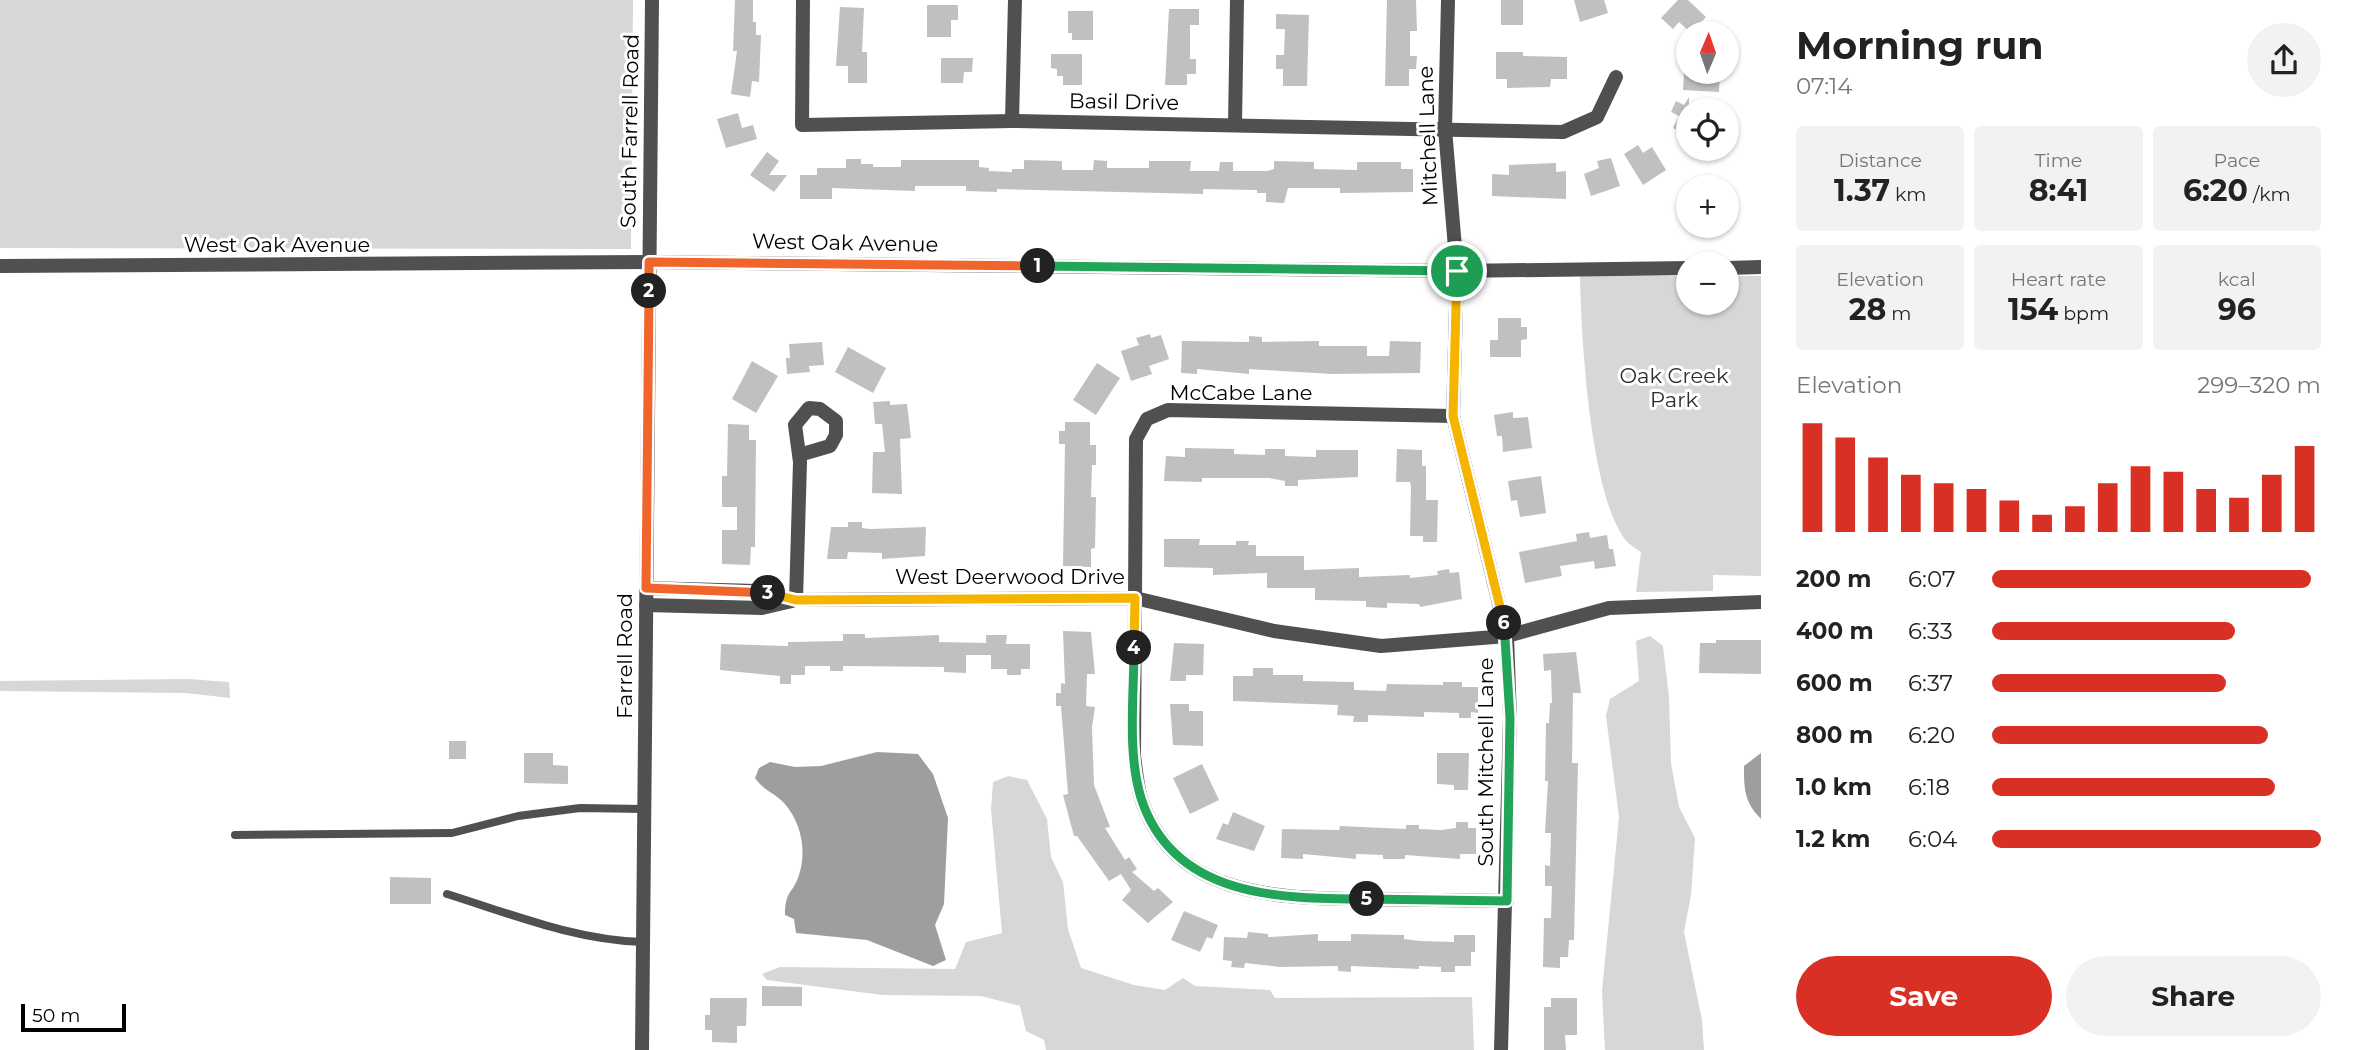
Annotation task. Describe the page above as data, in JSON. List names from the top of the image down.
{
  "streets": {
    "street": [
      "Basil Drive",
      "South Farrell Road",
      "Mitchell Lane",
      "West Oak Avenue",
      "McCabe Lane",
      "West Deerwood Drive",
      "Farrell Road",
      "South Mitchell Lane"
    ]
  },
  "crossings": [
    ["Basil Drive", "Mitchell Lane"],
    ["South Farrell Road", "West Oak Avenue"],
    ["South Farrell Road", "Farrell Road"],
    ["Mitchell Lane", "West Oak Avenue"],
    ["Mitchell Lane", "South Mitchell Lane"],
    ["West Oak Avenue", "Farrell Road"],
    ["West Oak Avenue", "South Mitchell Lane"],
    ["McCabe Lane", "West Deerwood Drive"],
    ["McCabe Lane", "South Mitchell Lane"],
    ["West Deerwood Drive", "Farrell Road"],
    ["West Deerwood Drive", "South Mitchell Lane"]
  ],
  "parks": ["Oak Creek Park"],
  "scale_bar": "50 m",
  "north": "top",
  "page": {
    "heading": ["Morning run", "07:14"],
    "map_buttons": ["+", "−"],
    "stats": [
      ["Distance", "1.37 km"],
      ["Time", "8:41"],
      ["Pace", "6:20 /km"],
      ["Elevation", "28 m"],
      ["Heart rate", "154 bpm"],
      ["kcal", "96"]
    ],
    "pins": [
      "1",
      "2",
      "3",
      "6",
      "4",
      "5"
    ],
    "chart": ["Elevation", "299–320 m"],
    "list": [
      {
        "name": "200 m",
        "note": "6:07"
      },
      {
        "name": "400 m",
        "note": "6:33"
      },
      {
        "name": "600 m",
        "note": "6:37"
      },
      {
        "name": "800 m",
        "note": "6:20"
      },
      {
        "name": "1.0 km",
        "note": "6:18"
      },
      {
        "name": "1.2 km",
        "note": "6:04"
      }
    ],
    "buttons": ["Save", "Share"],
    "scale": "50 m"
  }
}
